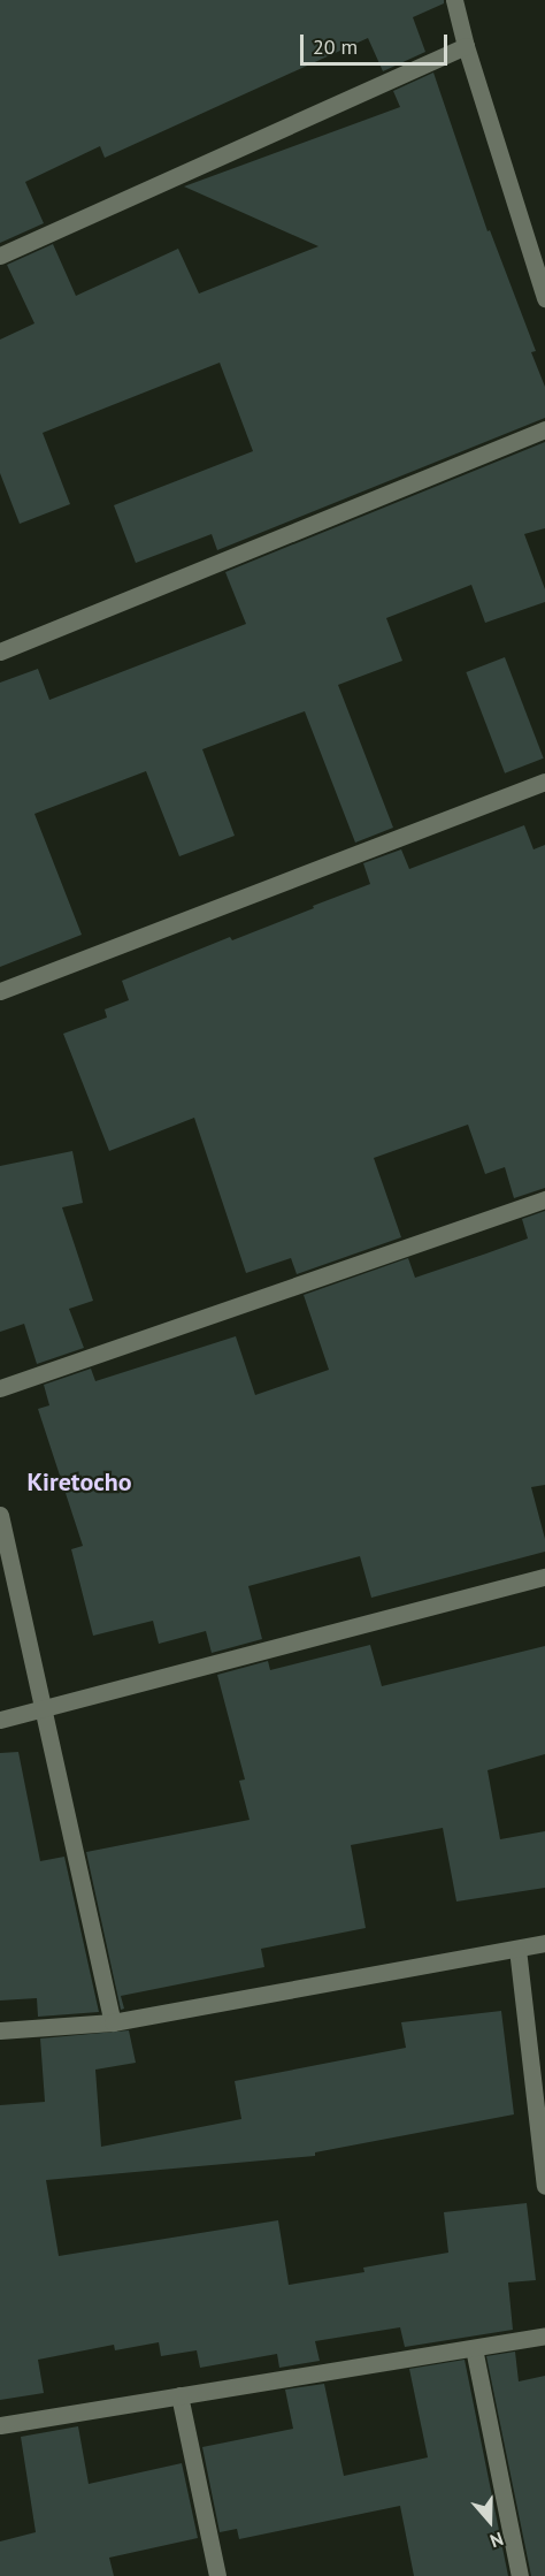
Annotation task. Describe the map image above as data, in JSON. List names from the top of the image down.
{
  "districts": ["Kiretocho"],
  "scale_bar": "20 m",
  "north": "bottom"
}
